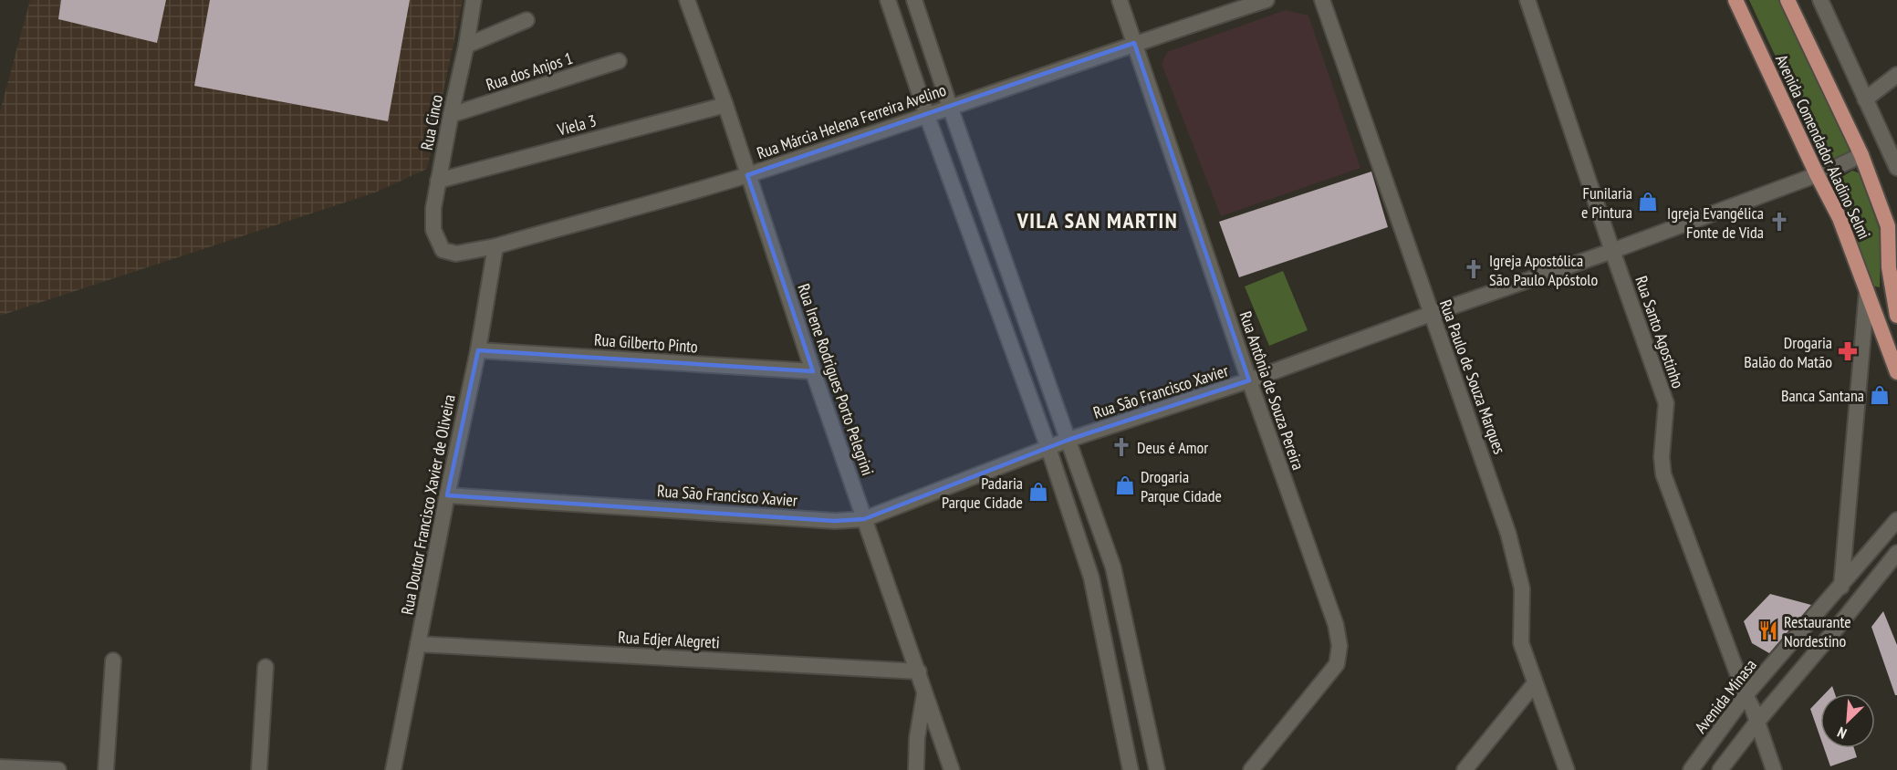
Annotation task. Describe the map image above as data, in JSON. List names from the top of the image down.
{
  "streets": {
    "main road": ["Avenida Comendador Aladino Selmi"],
    "street": [
      "Rua dos Anjos 1",
      "Rua Márcia Helena Ferreira Avelino",
      "Rua Cinco",
      "Viela 3",
      "Rua Santo Agostinho",
      "Rua Gilberto Pinto",
      "Rua Paulo de Souza Marques",
      "Rua Irene Rodrigues Porto Pelegrini",
      "Rua Antônia de Souza Pereira",
      "Rua São Francisco Xavier",
      "Rua Doutor Francisco Xavier de Oliveira",
      "Rua Edjer Alegreti",
      "Avenida Minasa"
    ]
  },
  "crossings": [
    ["Rua dos Anjos 1", "Rua Cinco"],
    ["Rua Márcia Helena Ferreira Avelino", "Rua Cinco"],
    ["Rua Márcia Helena Ferreira Avelino", "Rua Irene Rodrigues Porto Pelegrini"],
    ["Rua Márcia Helena Ferreira Avelino", "Rua Antônia de Souza Pereira"],
    ["Rua Márcia Helena Ferreira Avelino", "Rua Doutor Francisco Xavier de Oliveira"],
    ["Rua Cinco", "Viela 3"],
    ["Viela 3", "Rua Irene Rodrigues Porto Pelegrini"],
    ["Avenida Comendador Aladino Selmi", "Rua São Francisco Xavier"],
    ["Rua Santo Agostinho", "Rua São Francisco Xavier"],
    ["Rua Santo Agostinho", "Avenida Minasa"],
    ["Rua Gilberto Pinto", "Rua Irene Rodrigues Porto Pelegrini"],
    ["Rua Gilberto Pinto", "Rua Doutor Francisco Xavier de Oliveira"],
    ["Rua Paulo de Souza Marques", "Rua São Francisco Xavier"],
    ["Rua Irene Rodrigues Porto Pelegrini", "Rua São Francisco Xavier"],
    ["Rua Irene Rodrigues Porto Pelegrini", "Rua Edjer Alegreti"],
    ["Rua Antônia de Souza Pereira", "Rua São Francisco Xavier"],
    ["Rua São Francisco Xavier", "Rua Doutor Francisco Xavier de Oliveira"],
    ["Rua Doutor Francisco Xavier de Oliveira", "Rua Edjer Alegreti"]
  ],
  "districts": ["VILA SAN MARTIN"],
  "places": {
    "shop": [
      "Funilaria e Pintura",
      "Banca Santana",
      "Drogaria Parque Cidade",
      "Padaria Parque Cidade"
    ],
    "church": ["Igreja Evangélica Fonte de Vida", "Igreja Apostólica São Paulo Apóstolo", "Deus é Amor"],
    "pharmacy": ["Drogaria Balão do Matão"],
    "restaurant": ["Restaurante Nordestino"]
  },
  "north": "bottom left"
}
